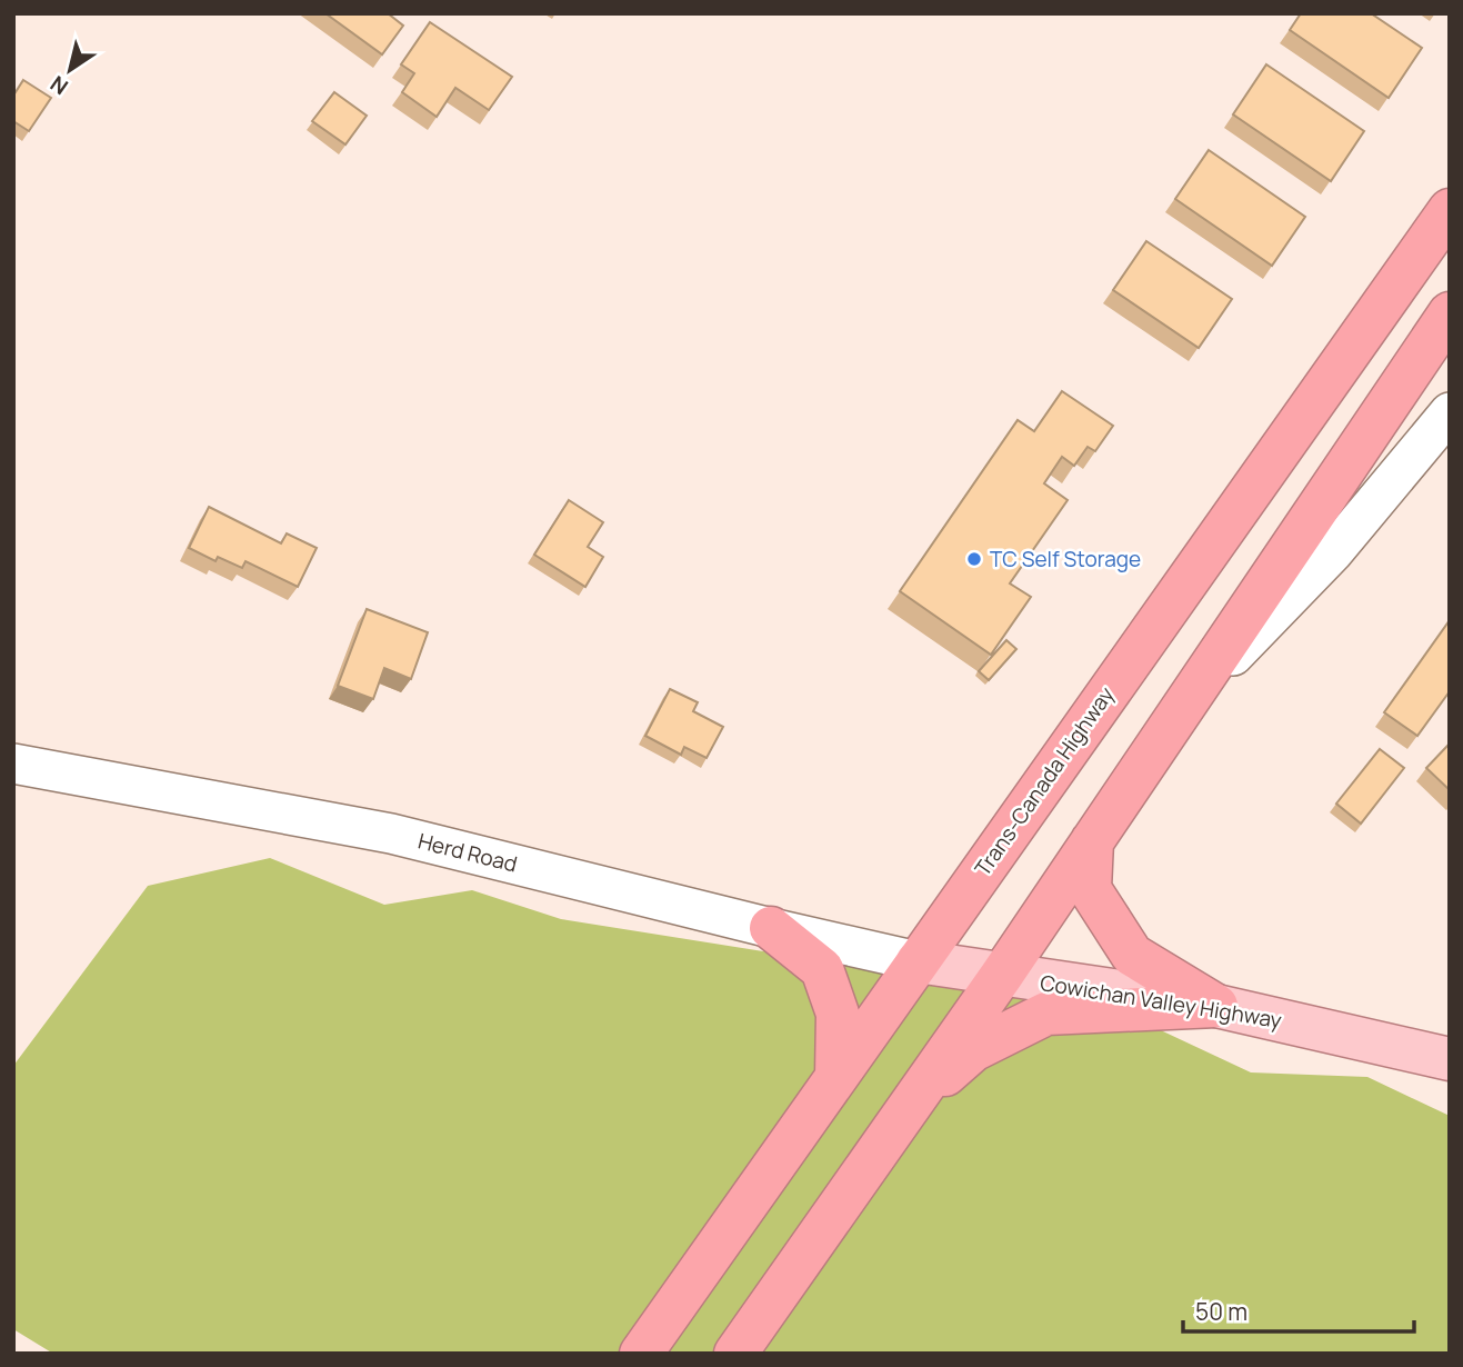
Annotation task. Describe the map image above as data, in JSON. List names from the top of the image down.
{
  "streets": {
    "highway": ["Trans-Canada Highway"],
    "main road": ["Cowichan Valley Highway"],
    "street": ["Herd Road"]
  },
  "crossings": [
    ["Trans-Canada Highway", "Herd Road"],
    ["Trans-Canada Highway", "Cowichan Valley Highway"],
    ["Herd Road", "Cowichan Valley Highway"]
  ],
  "places": ["TC Self Storage"],
  "scale_bar": "50 m",
  "north": "bottom left"
}
